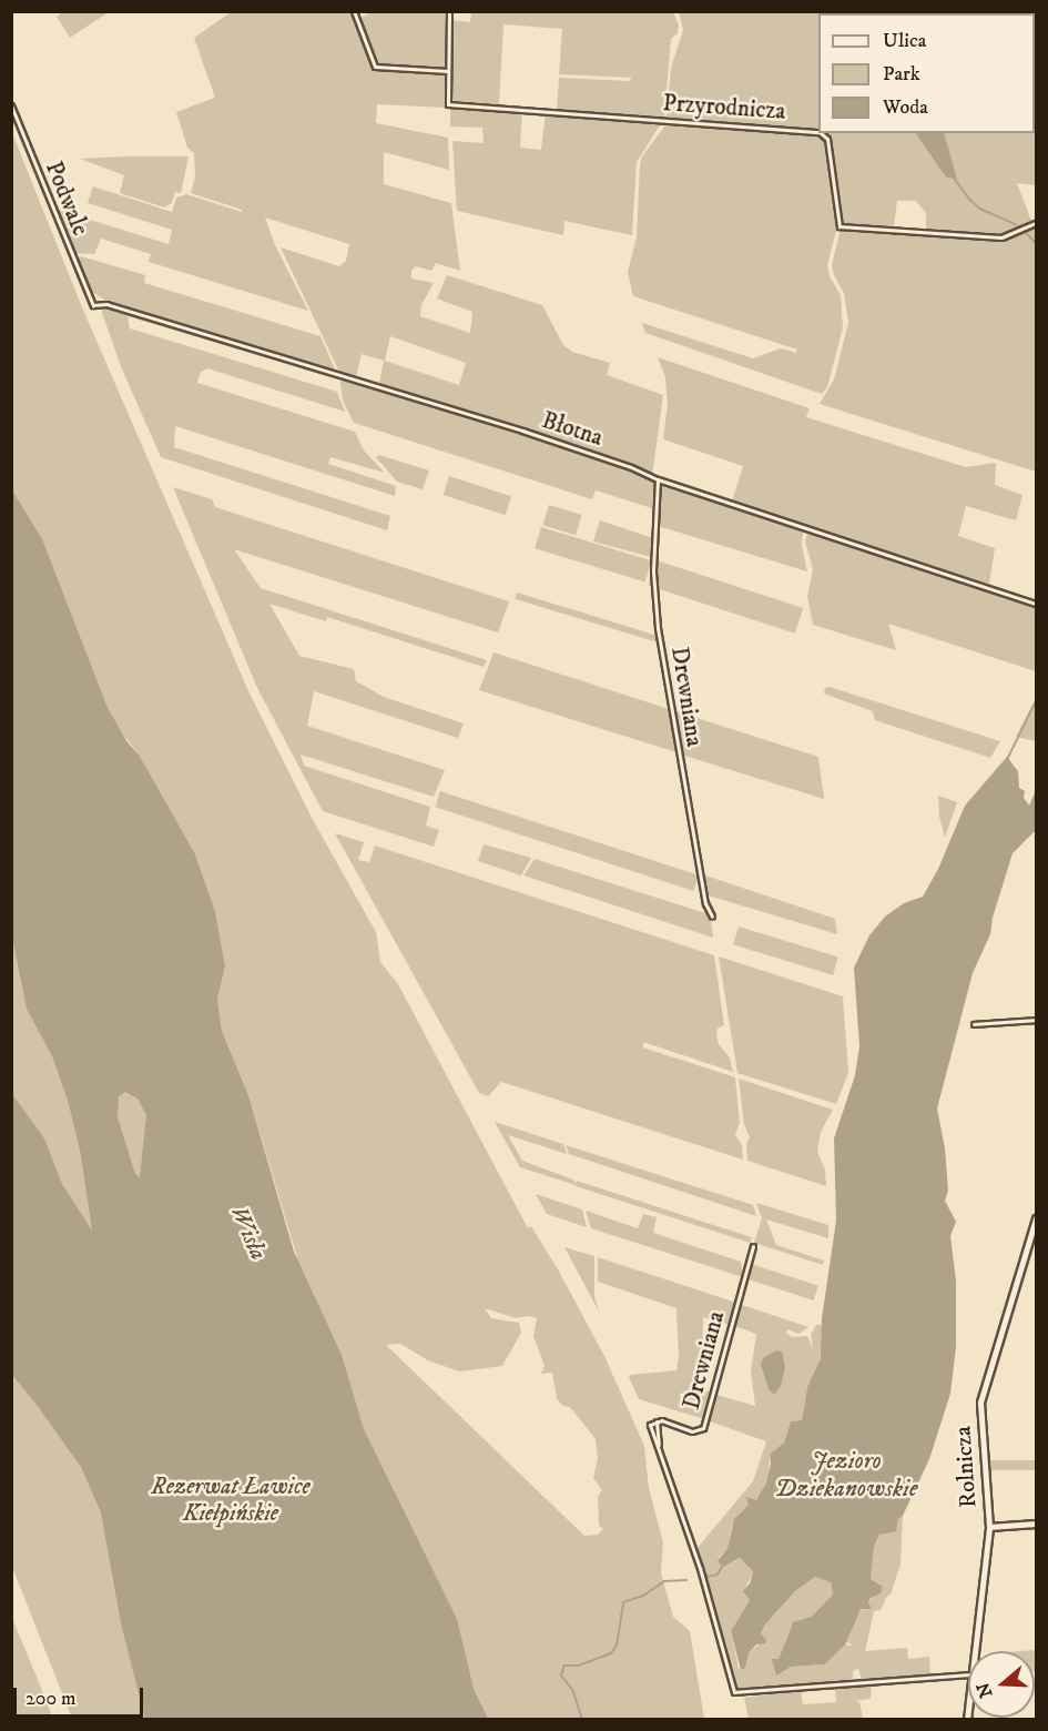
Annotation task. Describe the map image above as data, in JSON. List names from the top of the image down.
{
  "streets": {
    "street": [
      "Przyrodnicza",
      "Podwale",
      "Błotna",
      "Drewniana",
      "Rolnicza"
    ]
  },
  "crossings": [
    ["Podwale", "Błotna"],
    ["Błotna", "Drewniana"]
  ],
  "water": ["Wisła", "Jezioro Dziekanowskie"],
  "parks": ["Rezerwat Ławice Kiełpińskie"],
  "legend": ["Ulica", "Park", "Woda"],
  "scale_bar": "200 m",
  "north": "left"
}
